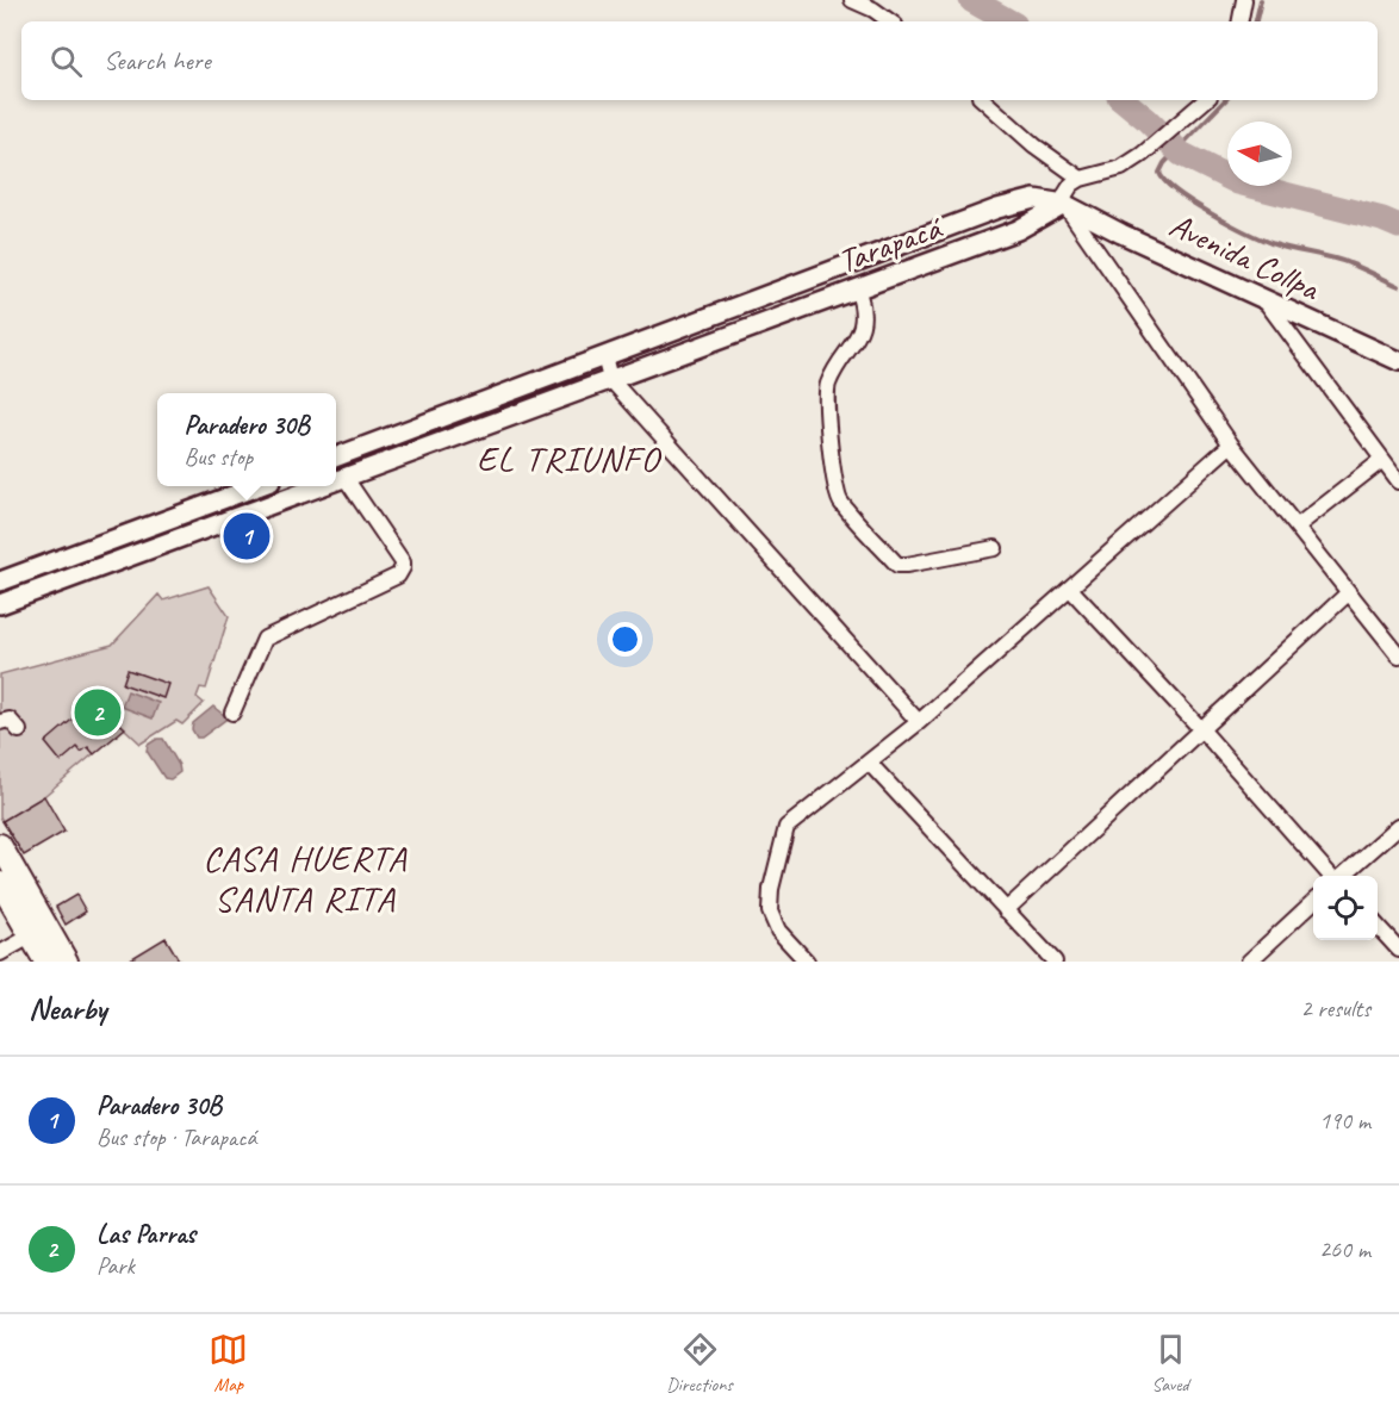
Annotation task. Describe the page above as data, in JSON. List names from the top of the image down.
{
  "streets": {
    "main road": ["Tarapacá", "Avenida Collpa"]
  },
  "crossings": [
    ["Tarapacá", "Avenida Collpa"]
  ],
  "districts": ["EL TRIUNFO", "CASA HUERTA SANTA RITA"],
  "north": "left",
  "page": {
    "search": "Search here",
    "popup": ["Paradero 30B", "Bus stop"],
    "pins": ["1", "2"],
    "heading": ["Nearby", "2 results"],
    "list": [
      {
        "mark": "1",
        "name": "Paradero 30B",
        "note": "Bus stop · Tarapacá",
        "value": "190 m"
      },
      {
        "mark": "2",
        "name": "Las Parras",
        "note": "Park",
        "value": "260 m"
      }
    ],
    "nav": ["Map", "Directions", "Saved"]
  }
}
